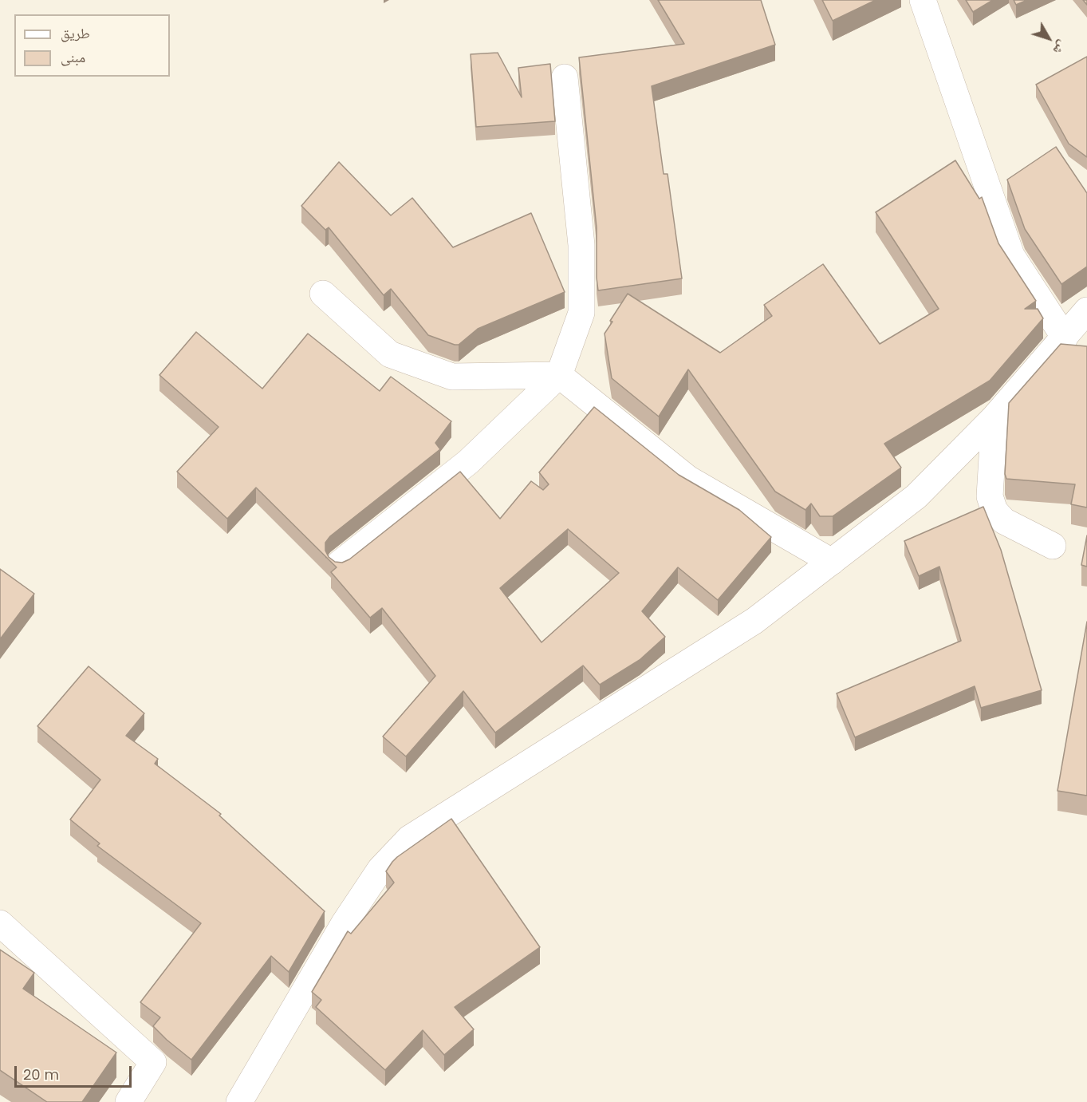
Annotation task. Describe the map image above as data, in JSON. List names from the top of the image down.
{
  "legend": ["طريق", "مبنى"],
  "scale_bar": "20 m",
  "north": "bottom right"
}
